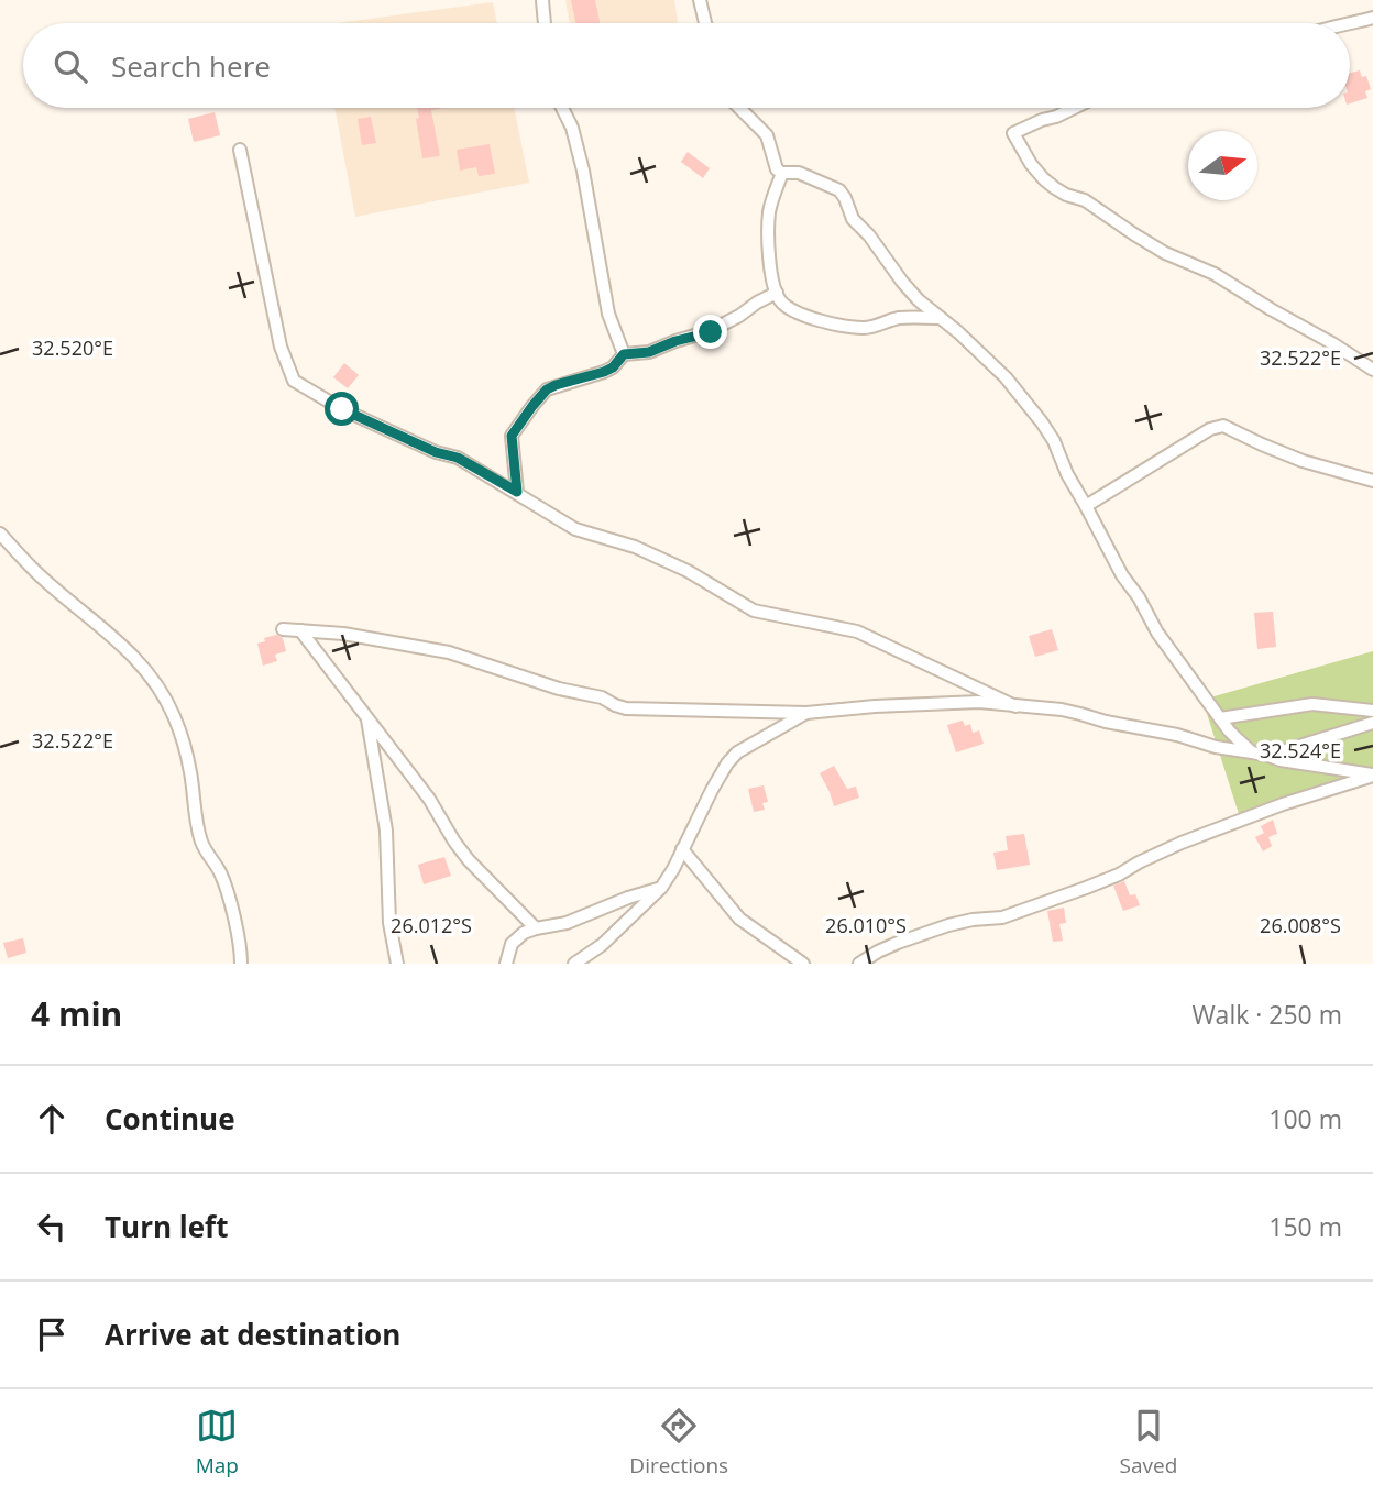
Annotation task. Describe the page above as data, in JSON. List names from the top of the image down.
{
  "north": "right",
  "page": {
    "search": "Search here",
    "heading": ["4 min", "Walk · 250 m"],
    "list": [
      ["Continue", "100 m"],
      ["Turn left", "150 m"],
      "Arrive at destination"
    ],
    "nav": ["Map", "Directions", "Saved"]
  },
  "coordinates": [
    "32.520°E",
    "32.522°E",
    "32.524°E",
    "26.012°S",
    "26.010°S",
    "26.008°S"
  ]
}
